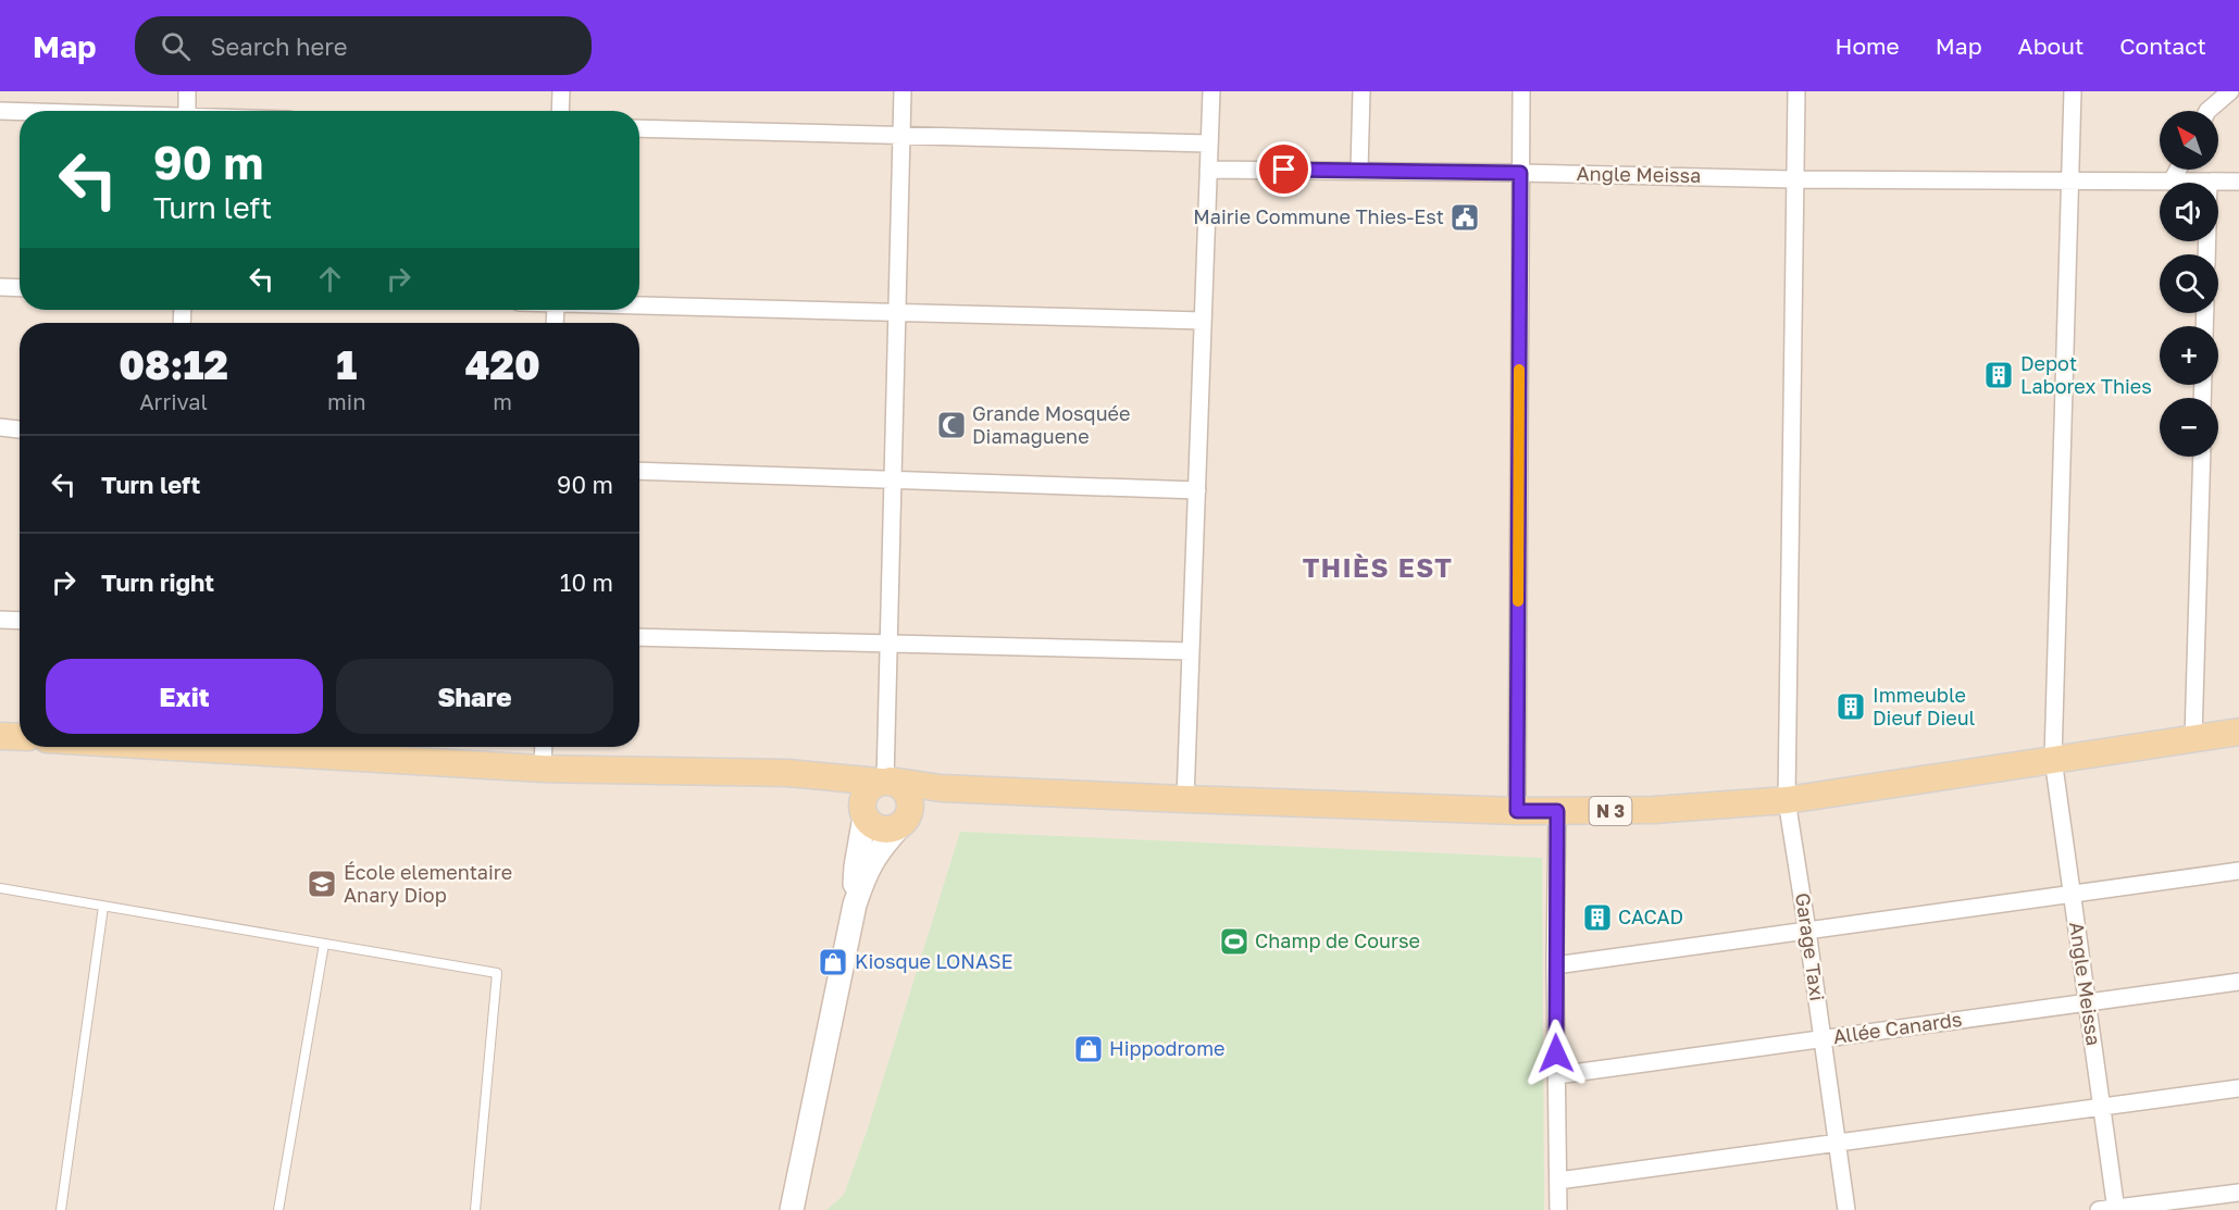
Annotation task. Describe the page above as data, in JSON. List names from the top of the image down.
{
  "streets": {
    "main road": ["N 3"],
    "street": ["Angle Meissa", "Garage Taxi", "Allée Canards"]
  },
  "crossings": [
    ["Angle Meissa", "N 3"],
    ["Angle Meissa", "Garage Taxi"],
    ["Angle Meissa", "Allée Canards"],
    ["N 3", "Garage Taxi"],
    ["Garage Taxi", "Allée Canards"]
  ],
  "districts": ["THIÈS EST"],
  "places": {
    "public building": ["Mairie Commune Thies-Est"],
    "building": ["Depot Laborex Thies", "Immeuble Dieuf Dieul", "CACAD"],
    "mosque": ["Grande Mosquée Diamaguene"],
    "school or university": ["École elementaire Anary Diop"],
    "sports": ["Champ de Course"],
    "shop": ["Kiosque LONASE", "Hippodrome"]
  },
  "north": "top left",
  "page": {
    "header": "Map",
    "search": "Search here",
    "nav": [
      "Home",
      "Map",
      "About",
      "Contact"
    ],
    "map_buttons": ["+", "−"],
    "turn": ["90 m", "Turn left"],
    "eta": [
      "08:12",
      "Arrival",
      "1",
      "min",
      "420",
      "m"
    ],
    "list": [
      {
        "name": "Turn left",
        "value": "90 m"
      },
      {
        "name": "Turn right",
        "value": "10 m"
      }
    ],
    "buttons": ["Exit", "Share"]
  }
}
